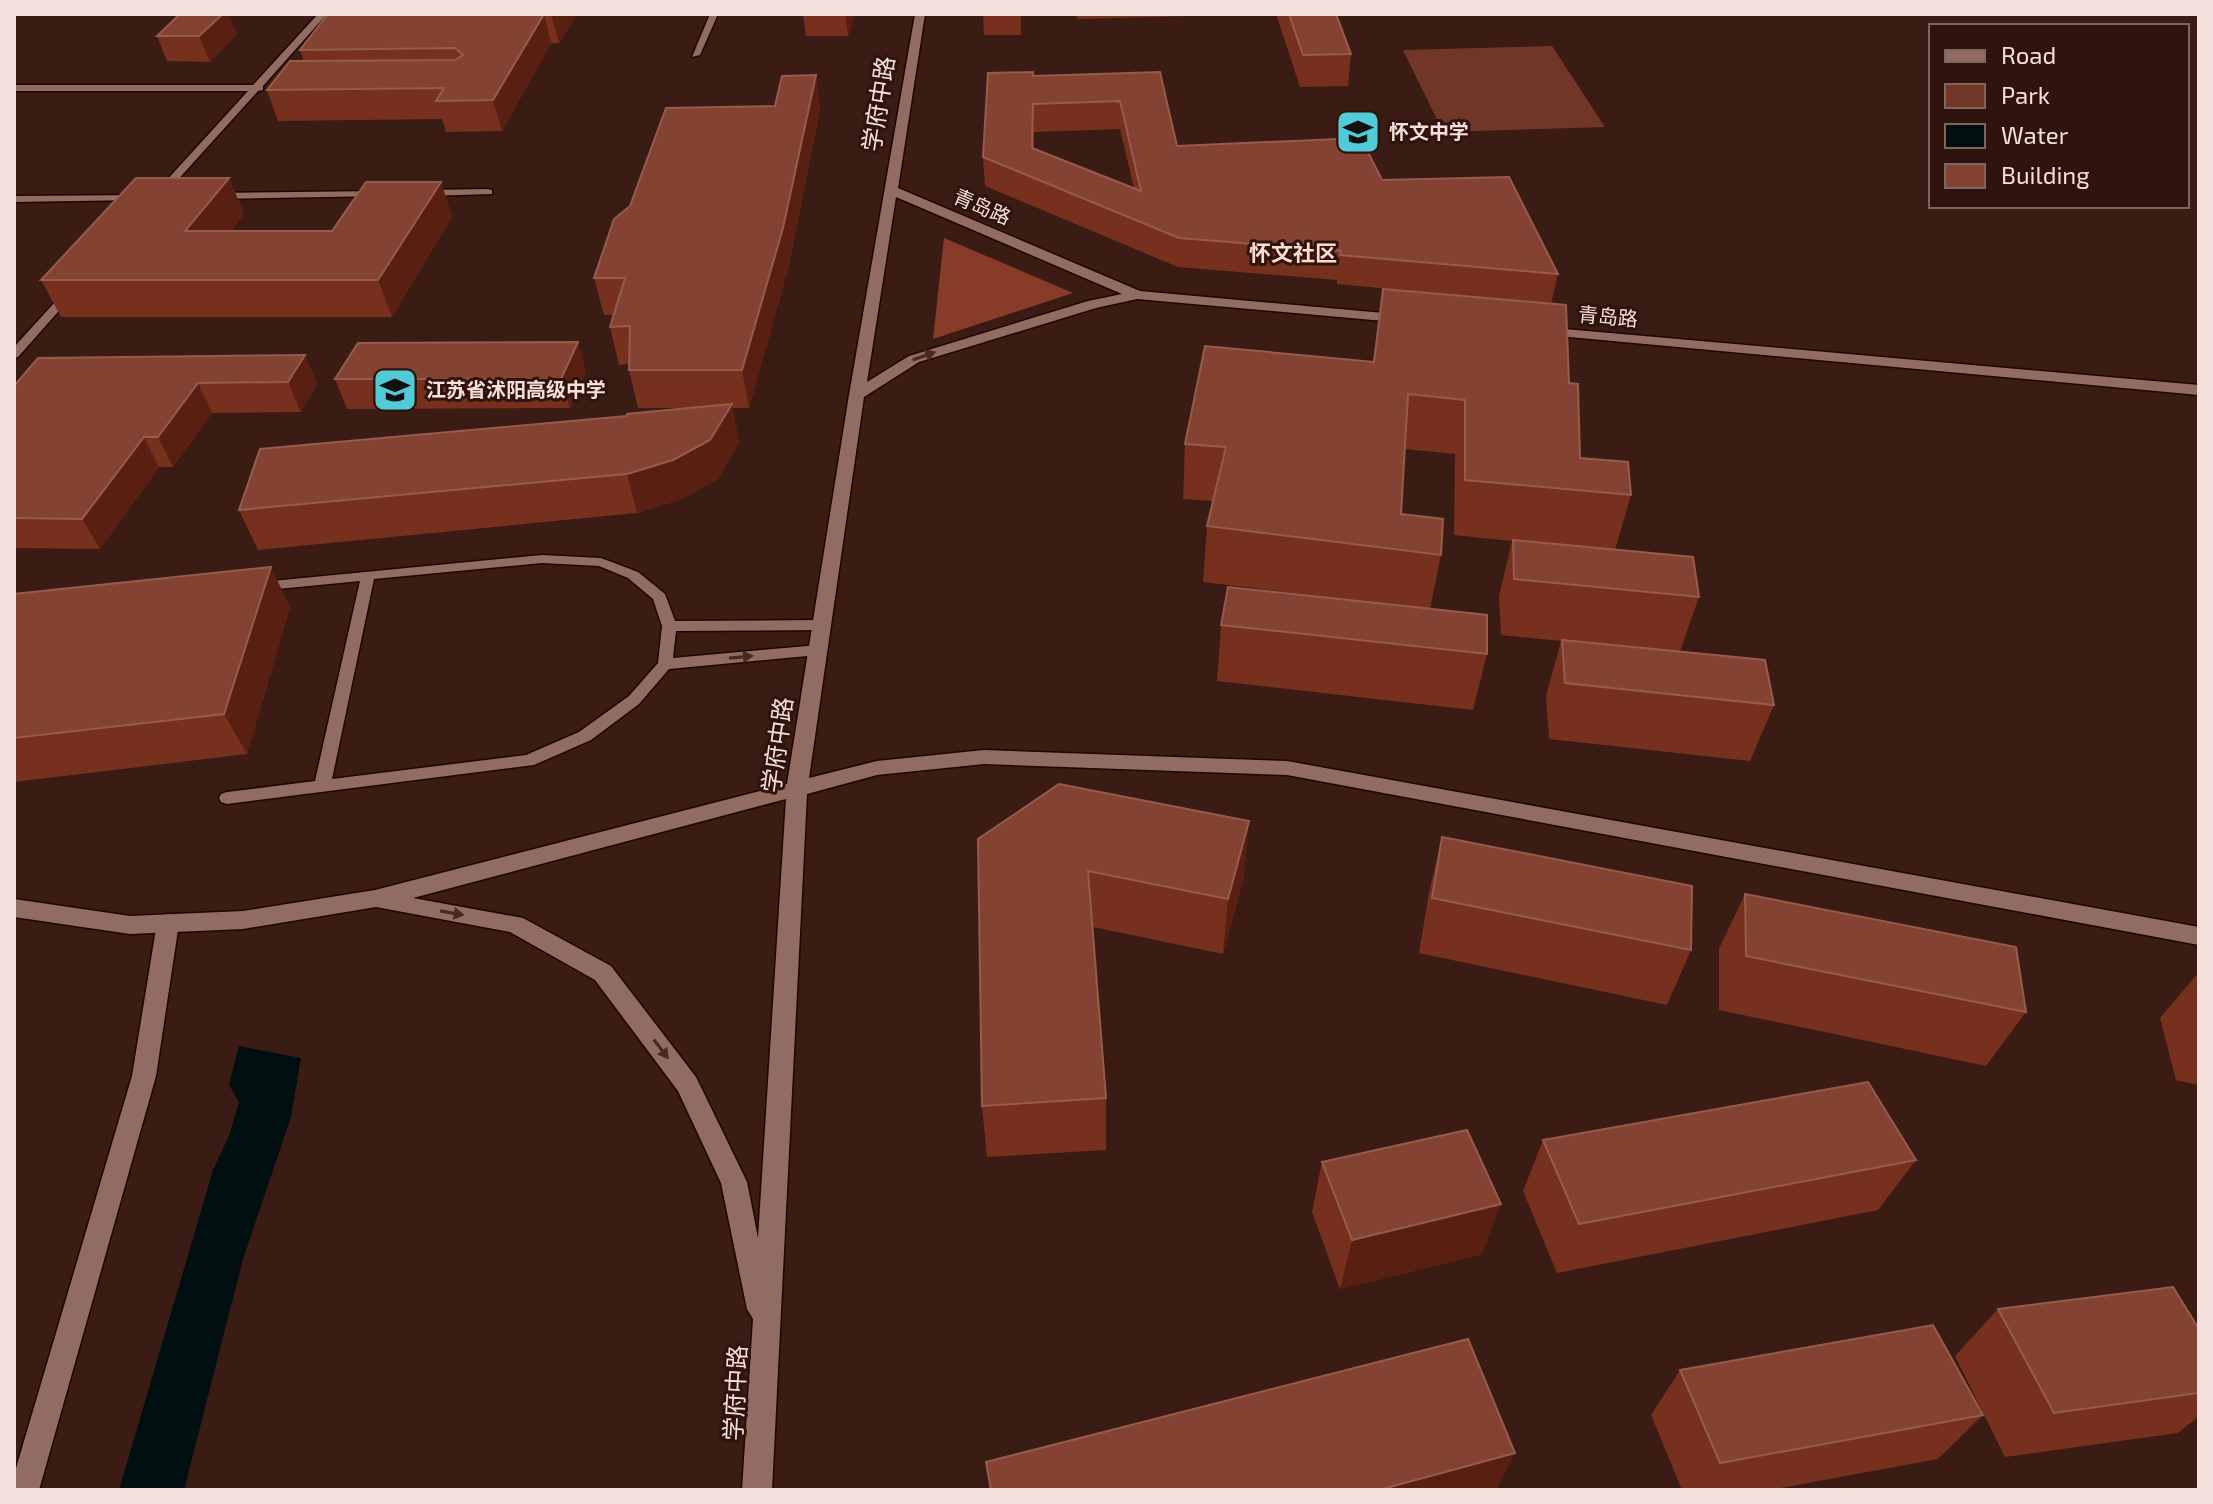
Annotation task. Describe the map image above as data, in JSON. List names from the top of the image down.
{
  "streets": {
    "street": ["学府中路", "青岛路"]
  },
  "crossings": [
    ["学府中路", "青岛路"]
  ],
  "districts": ["怀文社区"],
  "places": {
    "school or university": ["怀文中学", "江苏省沭阳高级中学"]
  },
  "legend": [
    "Road",
    "Park",
    "Water",
    "Building"
  ]
}
